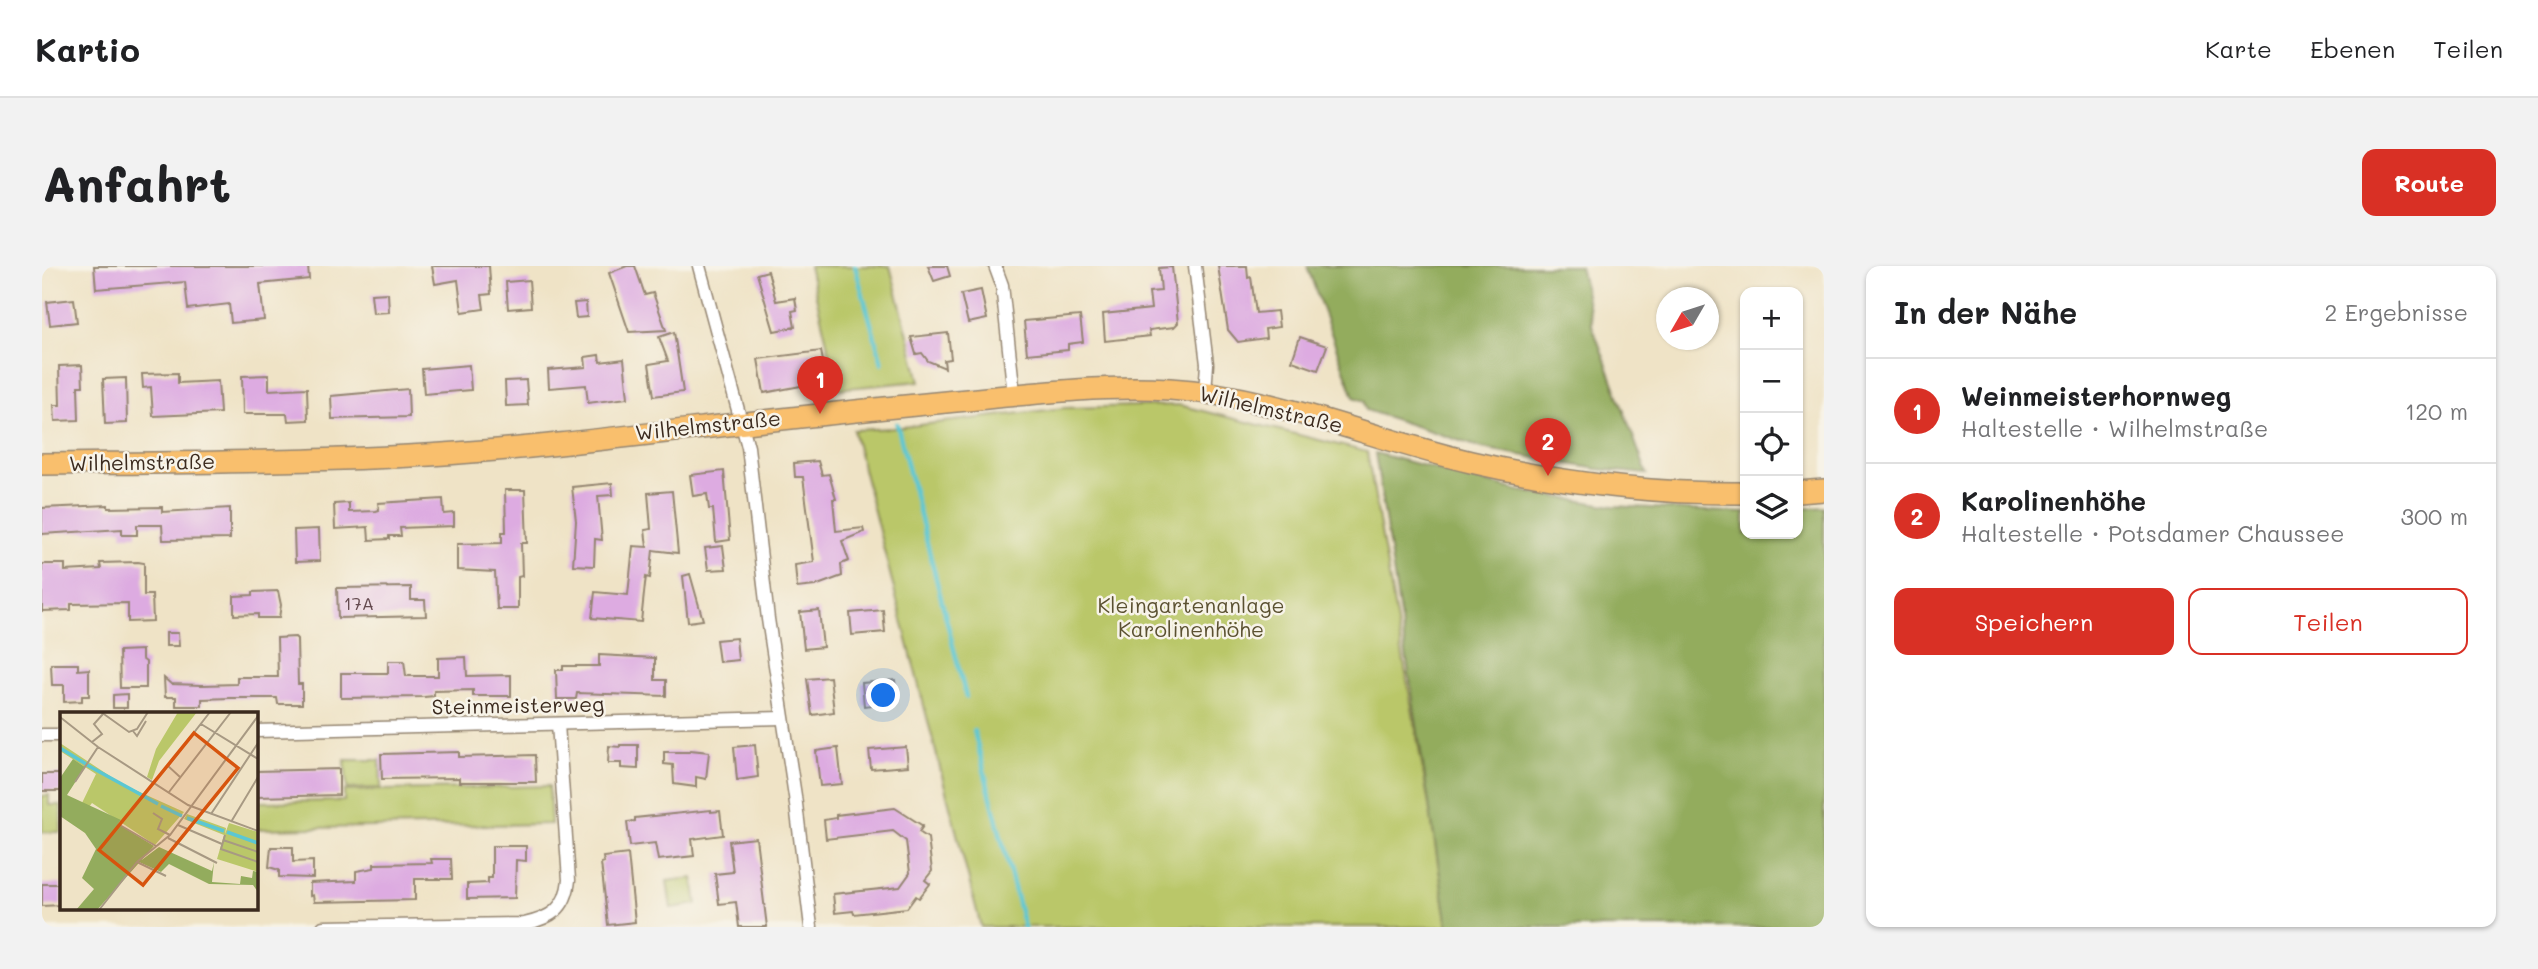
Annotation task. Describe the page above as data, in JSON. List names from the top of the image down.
{
  "streets": {
    "main road": ["Wilhelmstraße"],
    "street": ["Steinmeisterweg"]
  },
  "parks": ["Kleingartenanlage Karolinenhöhe"],
  "house_numbers": ["17A"],
  "north": "bottom left",
  "page": {
    "header": "Kartio",
    "nav": ["Karte", "Ebenen", "Teilen"],
    "buttons": [
      "Route",
      ["Speichern", "Teilen"]
    ],
    "title": "Anfahrt",
    "heading": ["In der Nähe", "2 Ergebnisse"],
    "map_buttons": ["+", "−"],
    "pins": ["1", "2"],
    "list": [
      {
        "mark": "1",
        "name": "Weinmeisterhornweg",
        "note": "Haltestelle · Wilhelmstraße",
        "value": "120 m"
      },
      {
        "mark": "2",
        "name": "Karolinenhöhe",
        "note": "Haltestelle · Potsdamer Chaussee",
        "value": "300 m"
      }
    ]
  }
}
